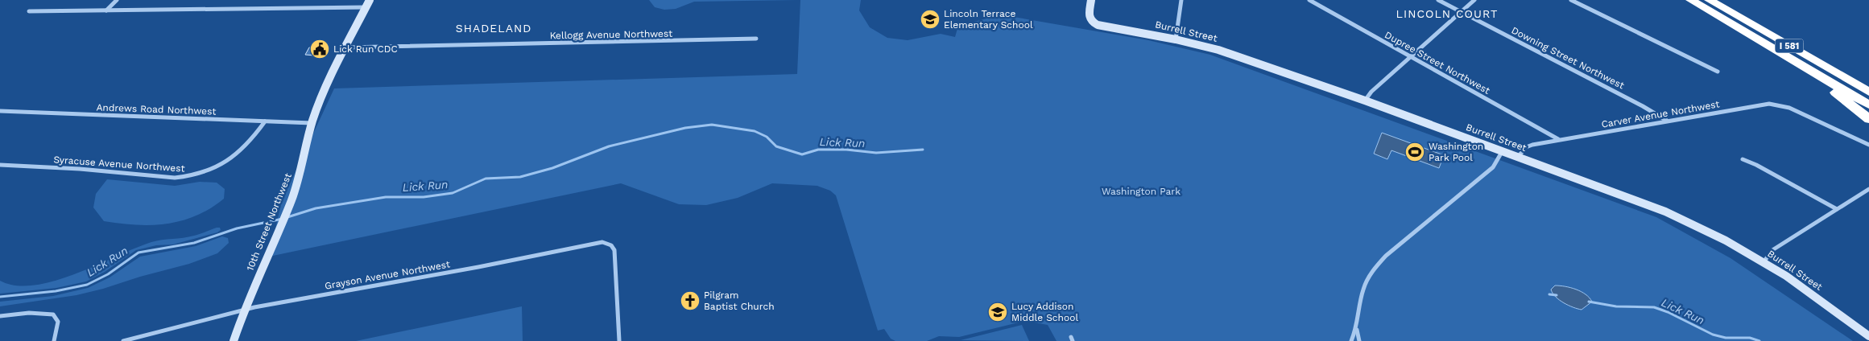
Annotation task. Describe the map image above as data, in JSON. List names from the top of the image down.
{
  "streets": {
    "highway": ["I 581"],
    "street": [
      "Burrell Street",
      "Kellogg Avenue Northwest",
      "Downing Street Northwest",
      "Dupree Street Northwest",
      "Andrews Road Northwest",
      "Carver Avenue Northwest",
      "Syracuse Avenue Northwest",
      "10th Street Northwest",
      "Grayson Avenue Northwest"
    ]
  },
  "crossings": [
    ["Burrell Street", "Carver Avenue Northwest"],
    ["Kellogg Avenue Northwest", "10th Street Northwest"],
    ["Downing Street Northwest", "Carver Avenue Northwest"],
    ["Dupree Street Northwest", "Carver Avenue Northwest"],
    ["Andrews Road Northwest", "Syracuse Avenue Northwest"],
    ["Andrews Road Northwest", "10th Street Northwest"],
    ["10th Street Northwest", "Grayson Avenue Northwest"]
  ],
  "districts": ["LINCOLN COURT", "SHADELAND"],
  "water": ["Lick Run"],
  "parks": ["Washington Park"],
  "places": {
    "school or university": ["Lincoln Terrace Elementary School", "Lucy Addison Middle School"],
    "public building": ["Lick Run CDC"],
    "sports": ["Washington Park Pool"],
    "church": ["Pilgram Baptist Church"]
  }
}
